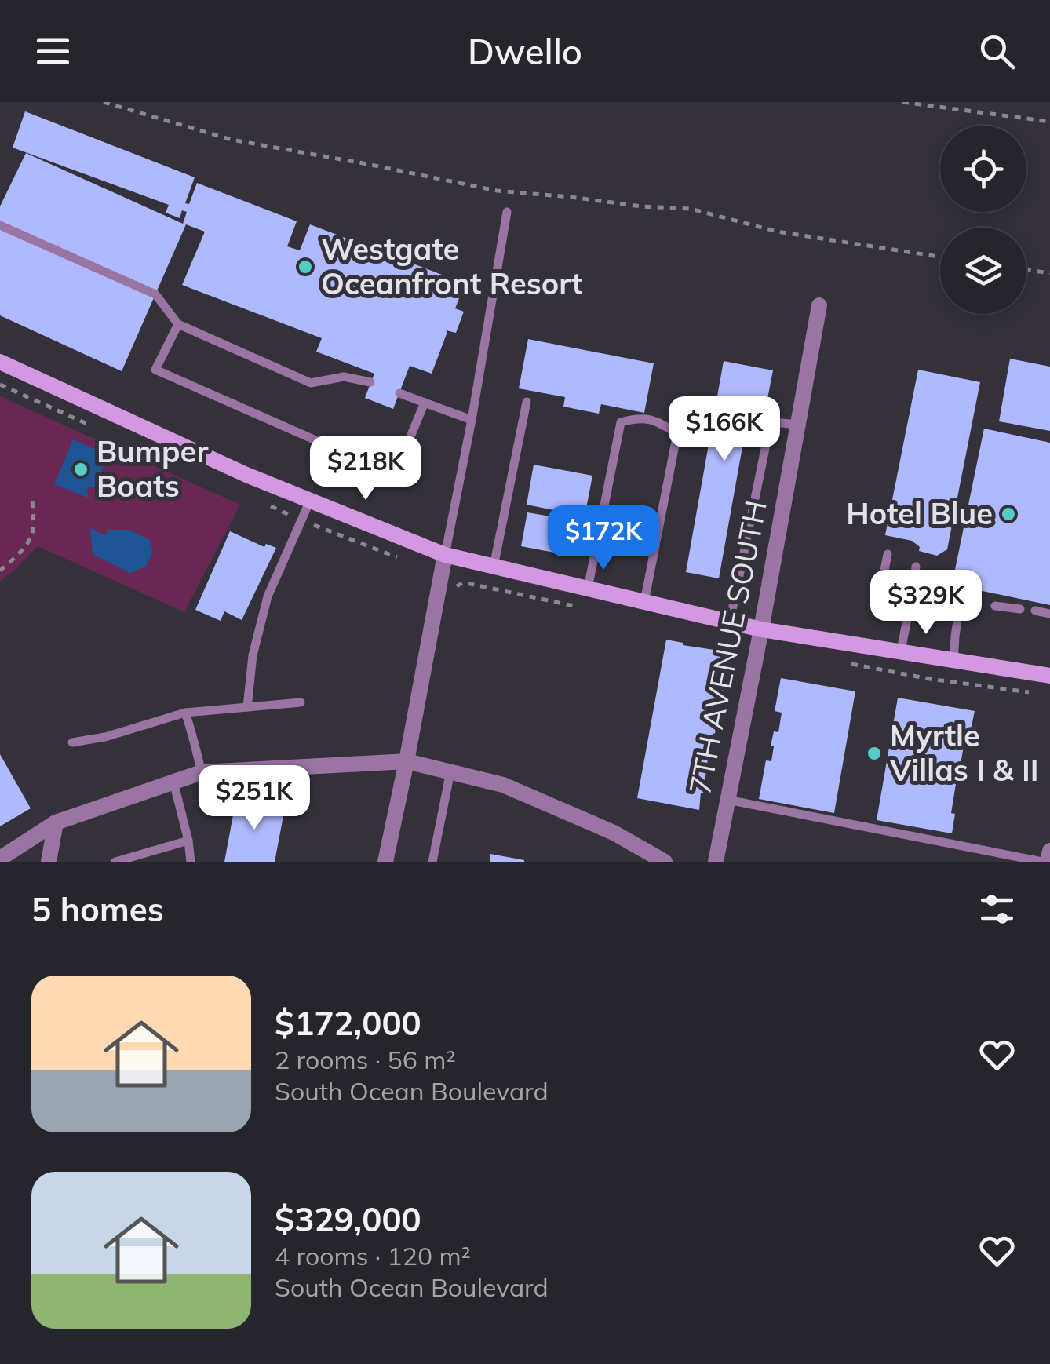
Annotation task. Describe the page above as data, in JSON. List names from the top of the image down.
{
  "streets": {
    "street": ["7TH AVENUE SOUTH"]
  },
  "places": [
    "Westgate Oceanfront Resort",
    "Bumper Boats",
    "Hotel Blue",
    "Myrtle Villas I & II"
  ],
  "page": {
    "header": "Dwello",
    "price": [
      "$166K",
      "$218K",
      "$172K",
      "$329K",
      "$251K"
    ],
    "heading": "5 homes",
    "list": [
      {
        "name": "$172,000",
        "note": "2 rooms · 56 m² · South Ocean Boulevard"
      },
      {
        "name": "$329,000",
        "note": "4 rooms · 120 m² · South Ocean Boulevard"
      }
    ]
  }
}
